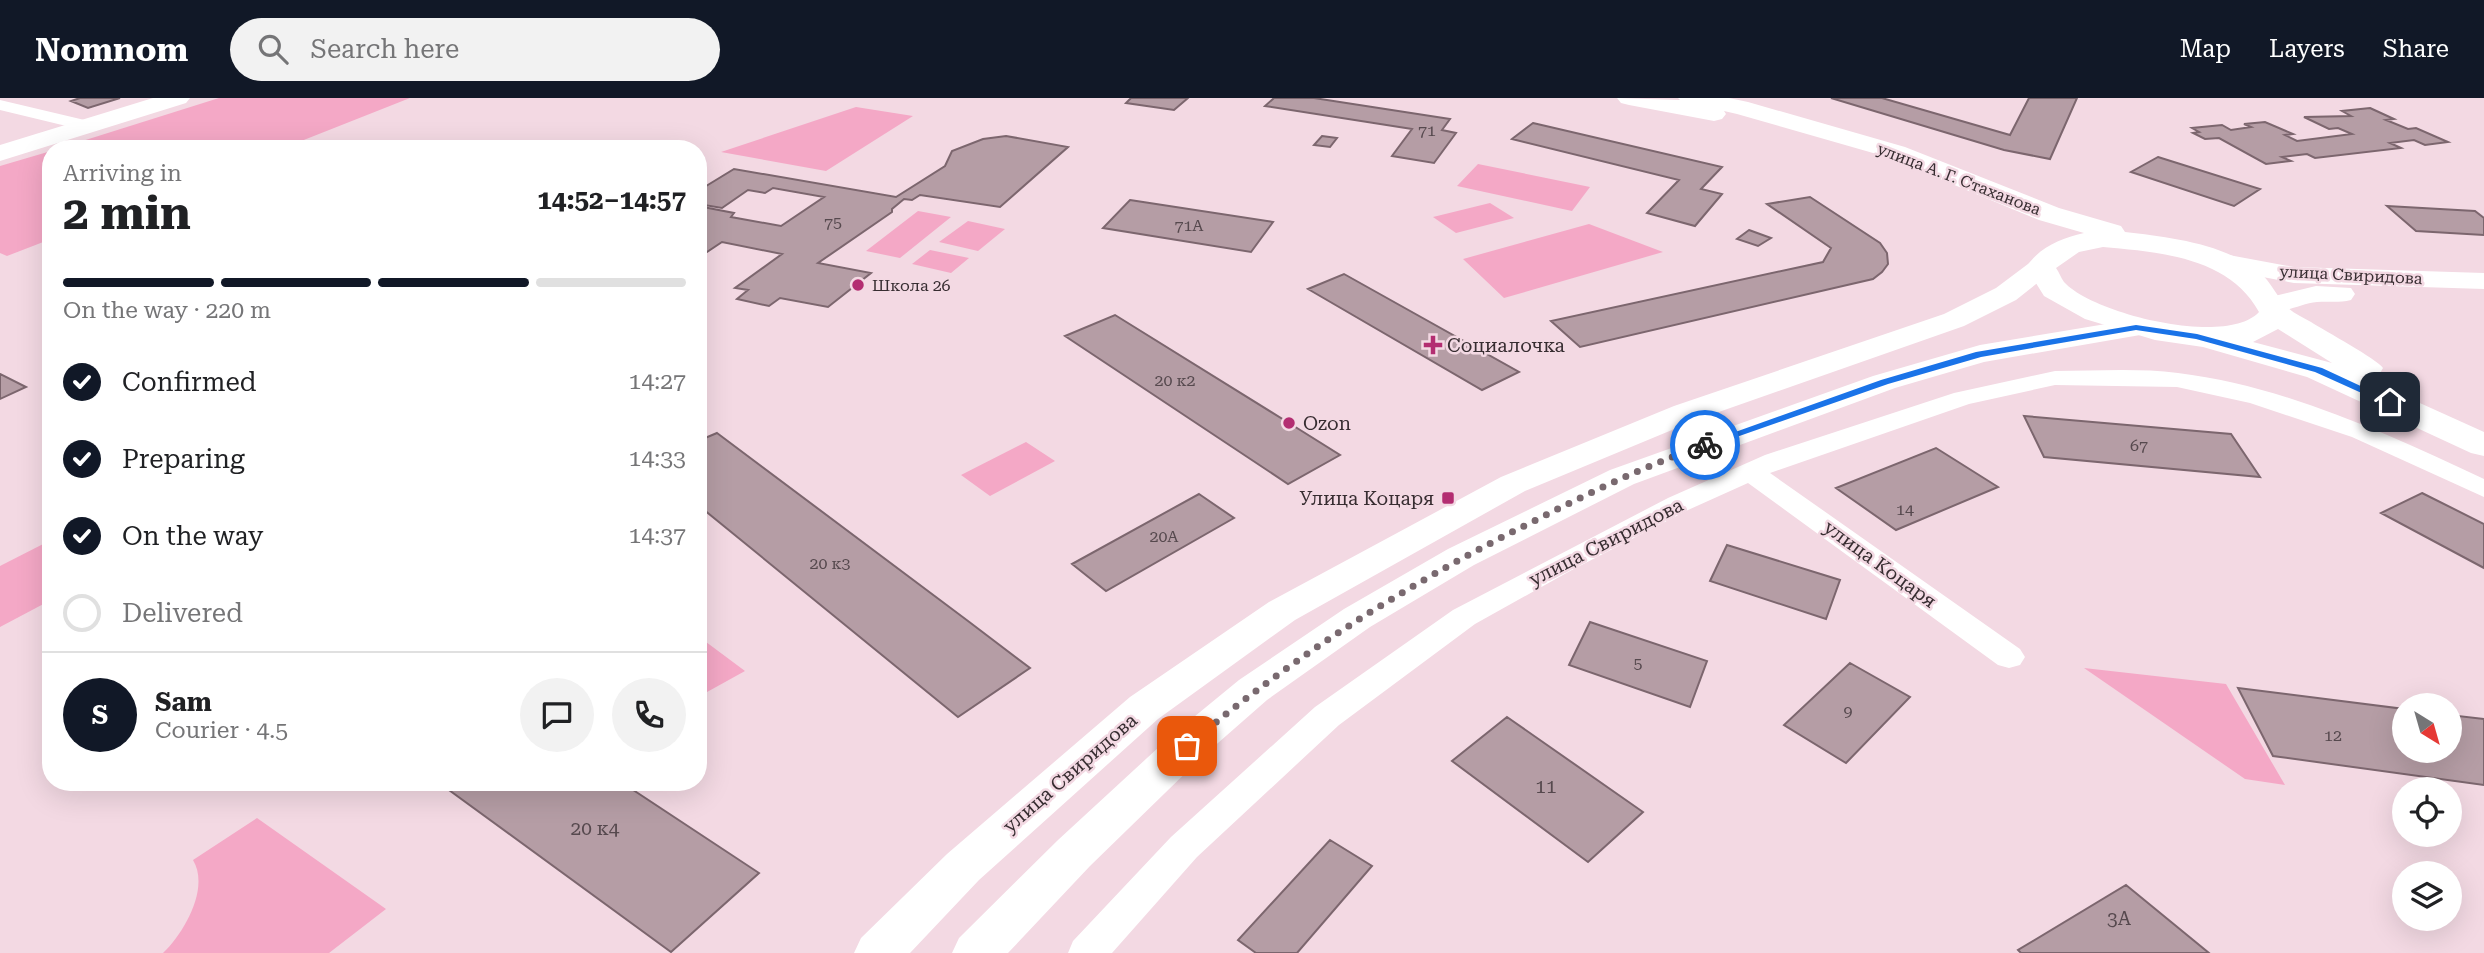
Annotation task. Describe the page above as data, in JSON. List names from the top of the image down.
{
  "streets": {
    "main road": ["улица А. Г. Стаханова"],
    "street": ["улица Свиридова", "улица Коцаря"]
  },
  "crossings": [
    ["улица А. Г. Стаханова", "улица Свиридова"],
    ["улица Свиридова", "улица Коцаря"]
  ],
  "places": {
    "other": ["Школа 26", "Ozon"],
    "health": ["Социалочка"],
    "transit": ["Улица Коцаря"]
  },
  "house_numbers": [
    "71",
    "75",
    "71А",
    "20 к2",
    "67",
    "14",
    "20А",
    "20 к3",
    "5",
    "9",
    "12",
    "11",
    "20 к4",
    "3А"
  ],
  "north": "bottom right",
  "page": {
    "header": "Nomnom",
    "search": "Search here",
    "nav": ["Map", "Layers", "Share"],
    "heading": ["2 min", "Arriving in", "14:52–14:57"],
    "panel": ["Sam", "Courier · 4.5"],
    "bar": "On the way · 220 m",
    "list": [
      ["Confirmed", "14:27"],
      ["Preparing", "14:33"],
      ["On the way", "14:37"],
      "Delivered"
    ],
    "round": "S"
  }
}
